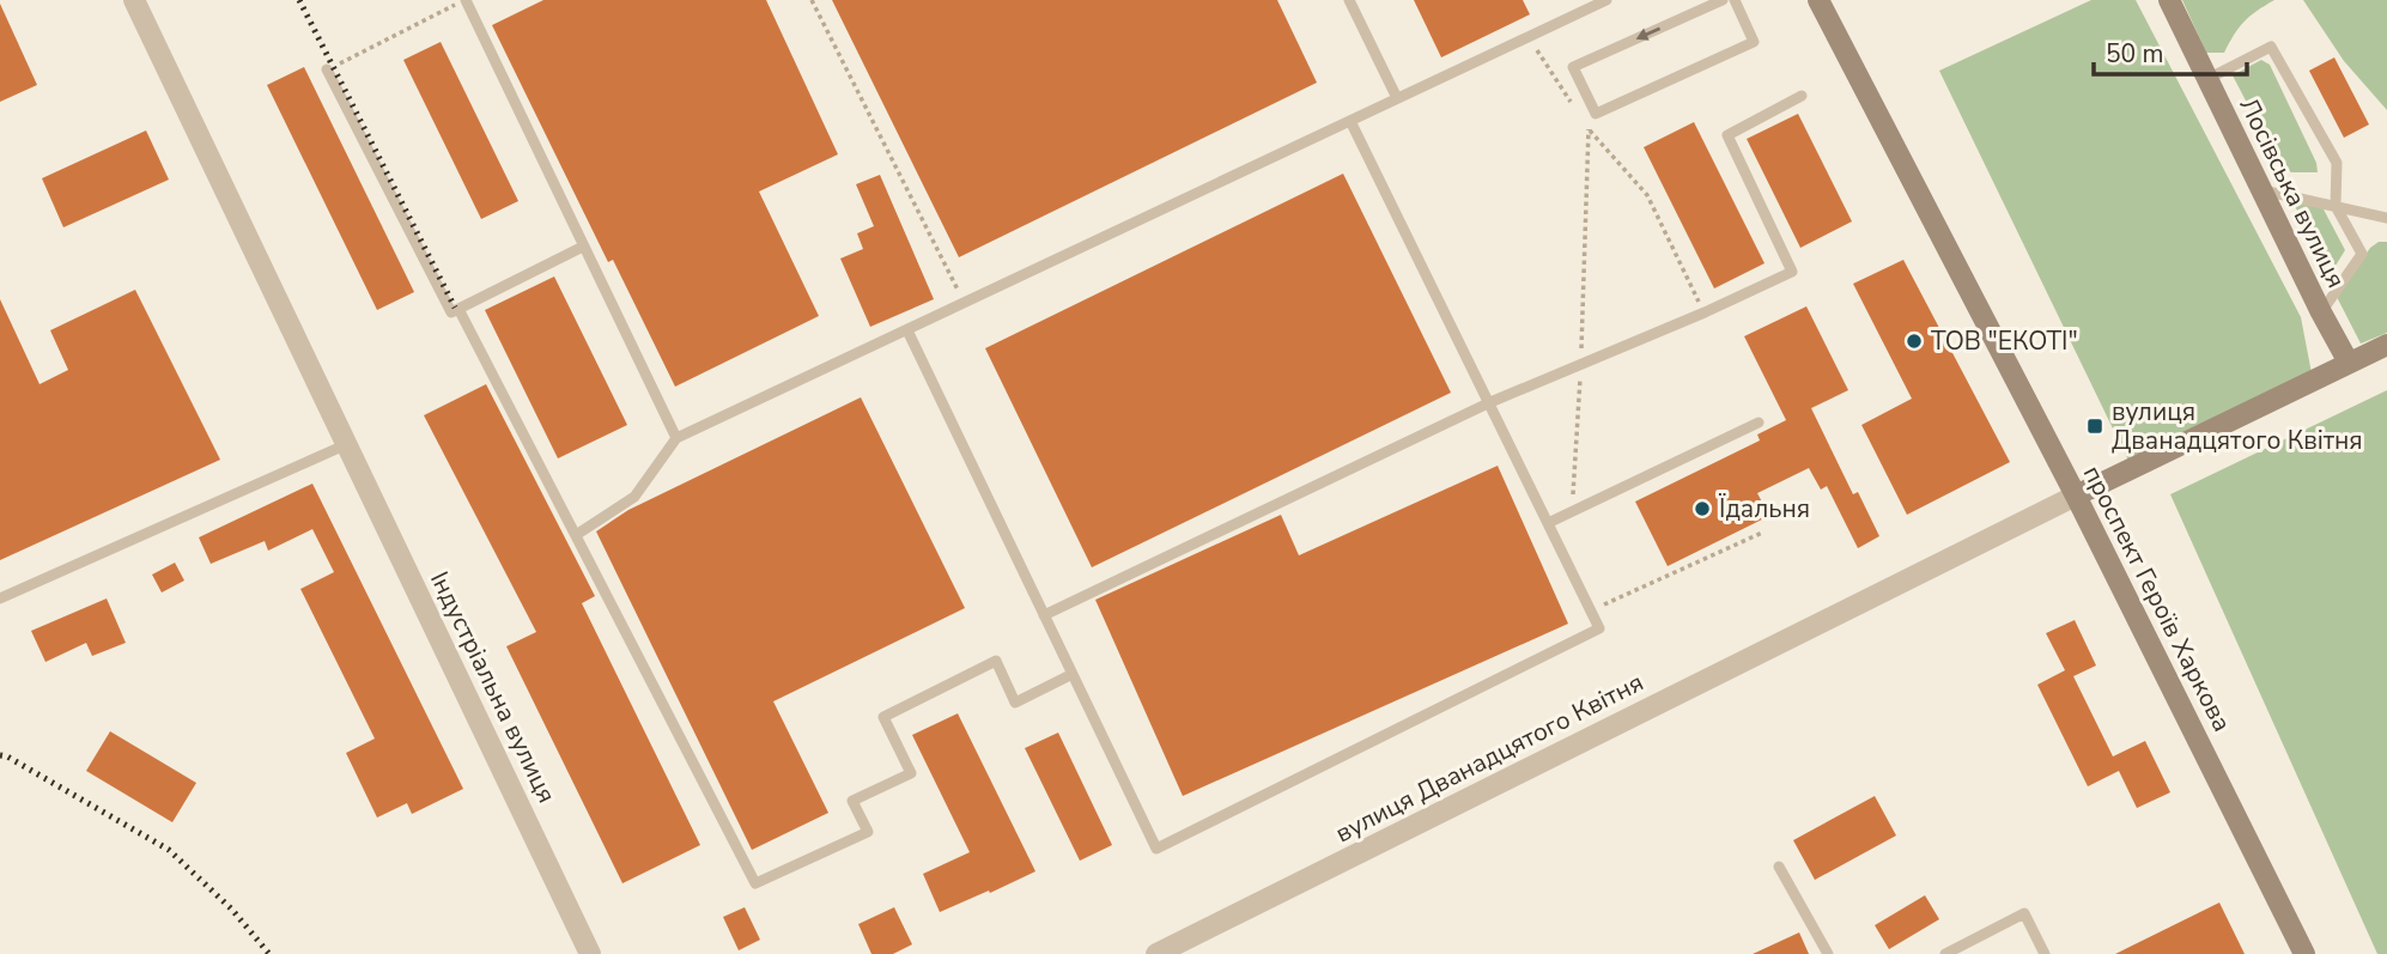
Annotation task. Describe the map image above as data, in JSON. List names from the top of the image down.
{
  "streets": {
    "street": [
      "Лосівська вулиця",
      "проспект Героїв Харкова",
      "Індустріальна вулиця",
      "вулиця Дванадцятого Квітня"
    ]
  },
  "crossings": [
    ["Лосівська вулиця", "вулиця Дванадцятого Квітня"],
    ["проспект Героїв Харкова", "вулиця Дванадцятого Квітня"]
  ],
  "places": {
    "other": ["ТОВ \"ЕКОТI\"", "Їдальня"],
    "transit": ["вулиця Дванадцятого Квітня"]
  },
  "scale_bar": "50 m"
}
